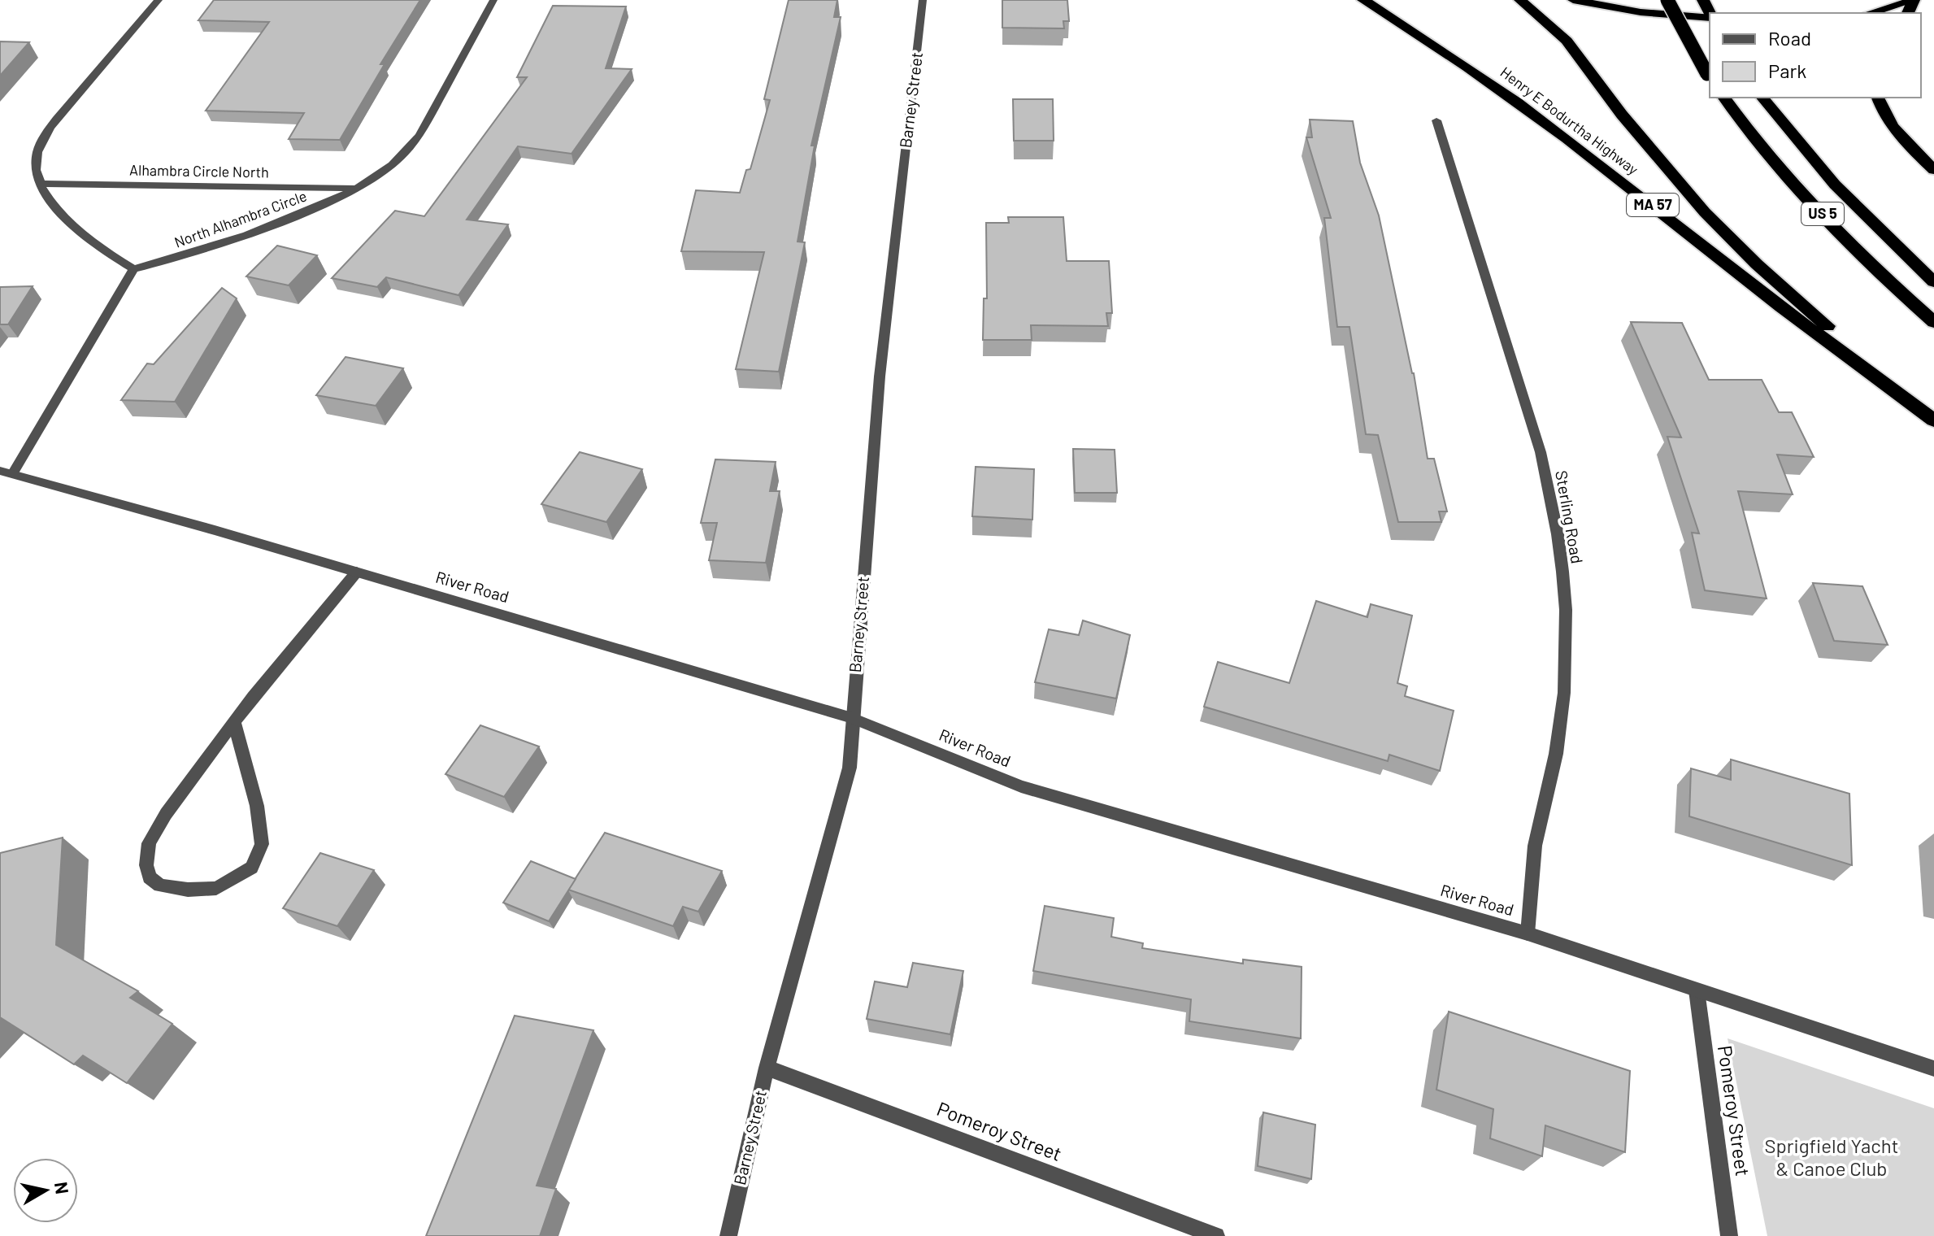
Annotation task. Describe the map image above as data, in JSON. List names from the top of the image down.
{
  "streets": {
    "highway": ["Henry E Bodurtha Highway", "MA 57", "US 5"],
    "street": [
      "Barney Street",
      "Alhambra Circle North",
      "North Alhambra Circle",
      "Sterling Road",
      "River Road",
      "Pomeroy Street"
    ]
  },
  "crossings": [
    ["Barney Street", "River Road"],
    ["Barney Street", "Pomeroy Street"],
    ["Alhambra Circle North", "North Alhambra Circle"],
    ["Sterling Road", "River Road"],
    ["River Road", "Pomeroy Street"]
  ],
  "parks": ["Sprigfield Yacht & Canoe Club"],
  "legend": ["Road", "Park"],
  "north": "right"
}
